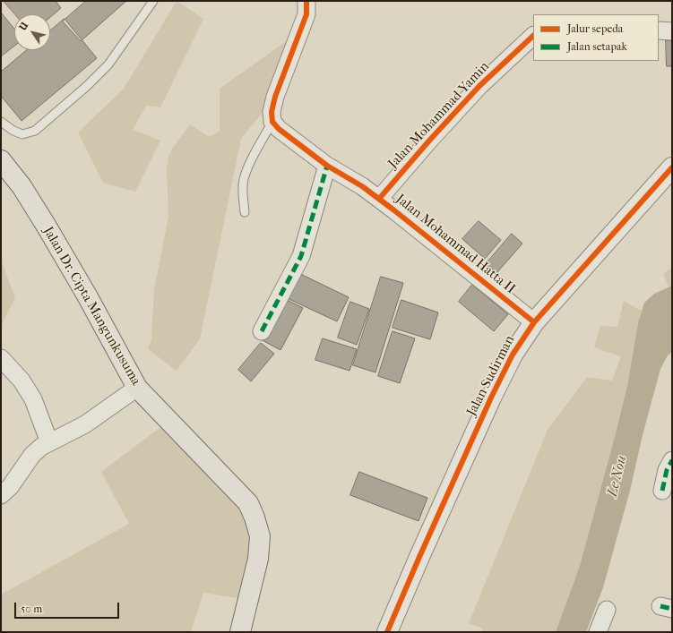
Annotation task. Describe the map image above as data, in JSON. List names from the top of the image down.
{
  "streets": {
    "main road": ["Jalan Dr. Cipta Mangunkusuma"],
    "street": ["Jalan Mohammad Yamin", "Jalan Mohammad Hatta II", "Jalan Sudirman"]
  },
  "crossings": [
    ["Jalan Mohammad Yamin", "Jalan Mohammad Hatta II"],
    ["Jalan Mohammad Hatta II", "Jalan Sudirman"]
  ],
  "water": ["Le Nou"],
  "legend": ["Jalur sepeda", "Jalan setapak"],
  "scale_bar": "50 m",
  "north": "top left"
}
